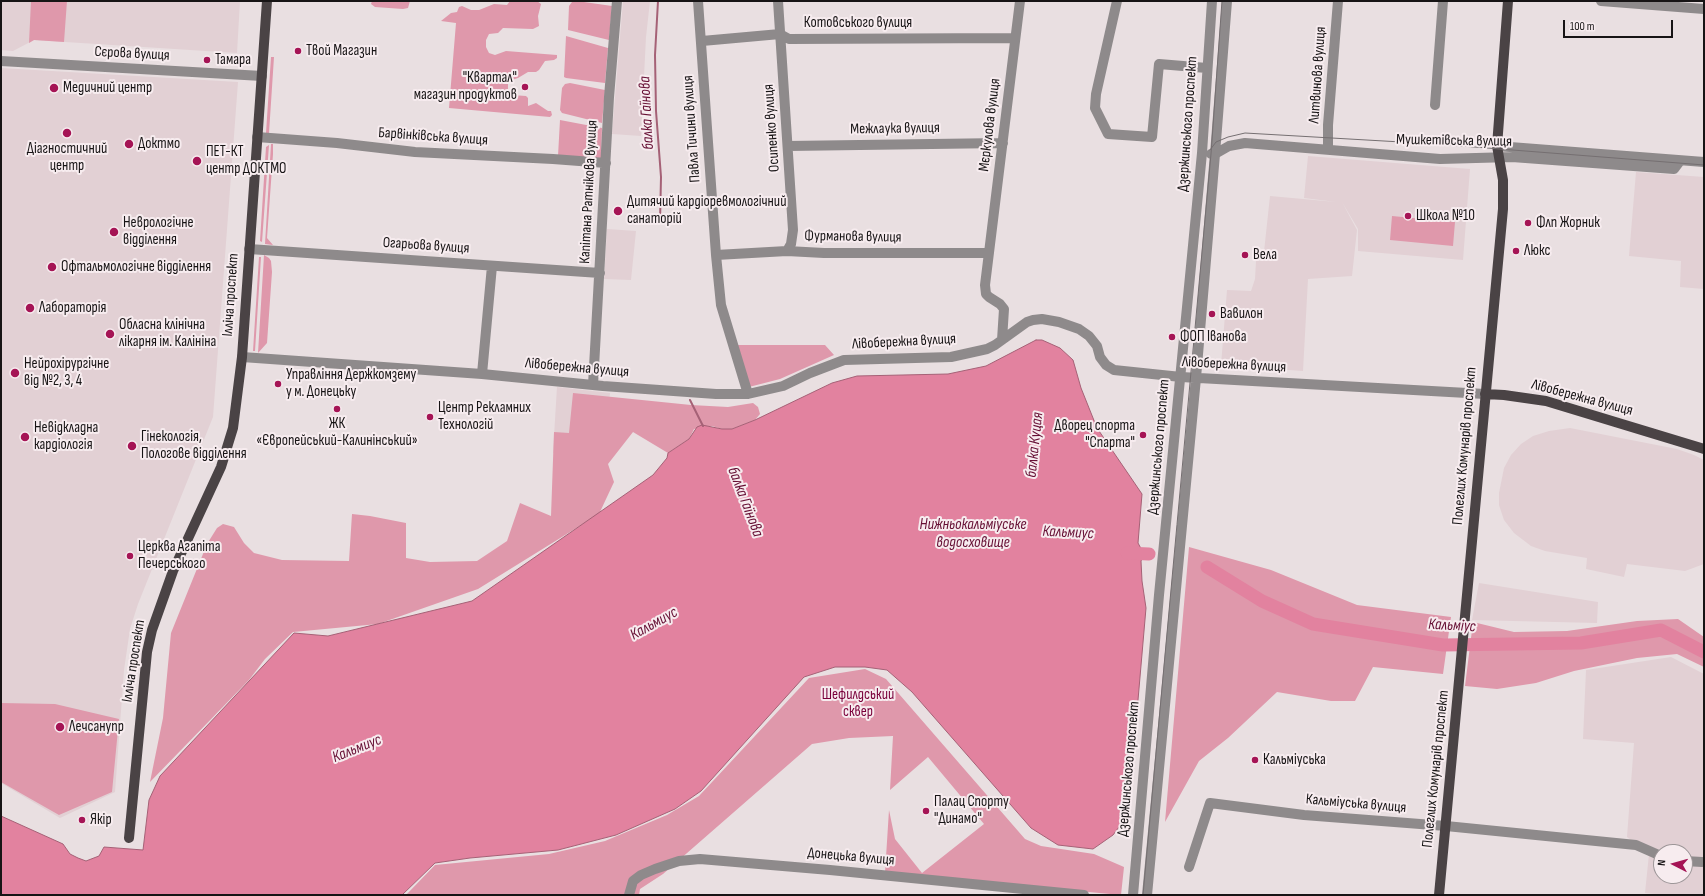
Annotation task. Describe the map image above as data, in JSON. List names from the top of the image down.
{
  "streets": {
    "main road": ["Ілліча проспект", "Лівобережна вулиця", "Полеглих Комунарів проспект"],
    "street": [
      "Котовського вулиця",
      "Сєрова вулиця",
      "Литвинова вулиця",
      "Дзержинського проспект",
      "Мєркулова вулиця",
      "Осипенко вулиця",
      "Павла Тичини вулиця",
      "Межлаука вулиця",
      "Барвінківська вулиця",
      "Мушкетівська вулиця",
      "Капітана Ратнікова вулиця",
      "Фурманова вулиця",
      "Огарьова вулиця",
      "Кальміуська вулиця",
      "Донецька вулиця"
    ]
  },
  "crossings": [
    ["Котовського вулиця", "Мєркулова вулиця"],
    ["Котовського вулиця", "Осипенко вулиця"],
    ["Котовського вулиця", "Павла Тичини вулиця"],
    ["Сєрова вулиця", "Ілліча проспект"],
    ["Литвинова вулиця", "Мушкетівська вулиця"],
    ["Дзержинського проспект", "Мушкетівська вулиця"],
    ["Дзержинського проспект", "Лівобережна вулиця"],
    ["Мєркулова вулиця", "Межлаука вулиця"],
    ["Мєркулова вулиця", "Фурманова вулиця"],
    ["Мєркулова вулиця", "Лівобережна вулиця"],
    ["Осипенко вулиця", "Межлаука вулиця"],
    ["Осипенко вулиця", "Фурманова вулиця"],
    ["Павла Тичини вулиця", "Фурманова вулиця"],
    ["Павла Тичини вулиця", "Лівобережна вулиця"],
    ["Барвінківська вулиця", "Капітана Ратнікова вулиця"],
    ["Барвінківська вулиця", "Ілліча проспект"],
    ["Мушкетівська вулиця", "Полеглих Комунарів проспект"],
    ["Капітана Ратнікова вулиця", "Огарьова вулиця"],
    ["Капітана Ратнікова вулиця", "Лівобережна вулиця"],
    ["Огарьова вулиця", "Ілліча проспект"],
    ["Ілліча проспект", "Лівобережна вулиця"],
    ["Лівобережна вулиця", "Полеглих Комунарів проспект"],
    ["Полеглих Комунарів проспект", "Кальміуська вулиця"]
  ],
  "water": [
    "балка Гаїнова",
    "балка Куцая",
    "Нижньокальміуське водосховище",
    "Кальмиус",
    "Кальміус"
  ],
  "parks": ["Шефилдський сквер"],
  "places": [
    "Твой Магазин",
    "Тамара",
    "\"Квартал\" магазин продуктов",
    "Медичний центр",
    "Діагностичний центр",
    "Доктмо",
    "ПЕТ-КТ центр ДОКТМО",
    "Дитячий кардіоревмологічний санаторій",
    "Школа №10",
    "Флп Жорник",
    "Неврологічне відділення",
    "Люкс",
    "Вела",
    "Офтальмологічне відділення",
    "Лабораторія",
    "Вавилон",
    "Обласна клінічна лікарня ім. Калініна",
    "ФОП Іванова",
    "Нейрохірургічне від №2, 3, 4",
    "Управління Держкомзему у м. Донецьку",
    "ЖК «Європейський-Калинінський»",
    "Центр Рекламних Технологій",
    "Дворец спорта \"Спарта\"",
    "Невідкладна кардіологія",
    "Гінекологія, Пологове відділення",
    "Церква Агапіта Печерського",
    "Лечсанупр",
    "Кальміуська",
    "Палац Спорту \"Динамо\"",
    "Якір"
  ],
  "scale_bar": "100 m",
  "north": "left"
}
